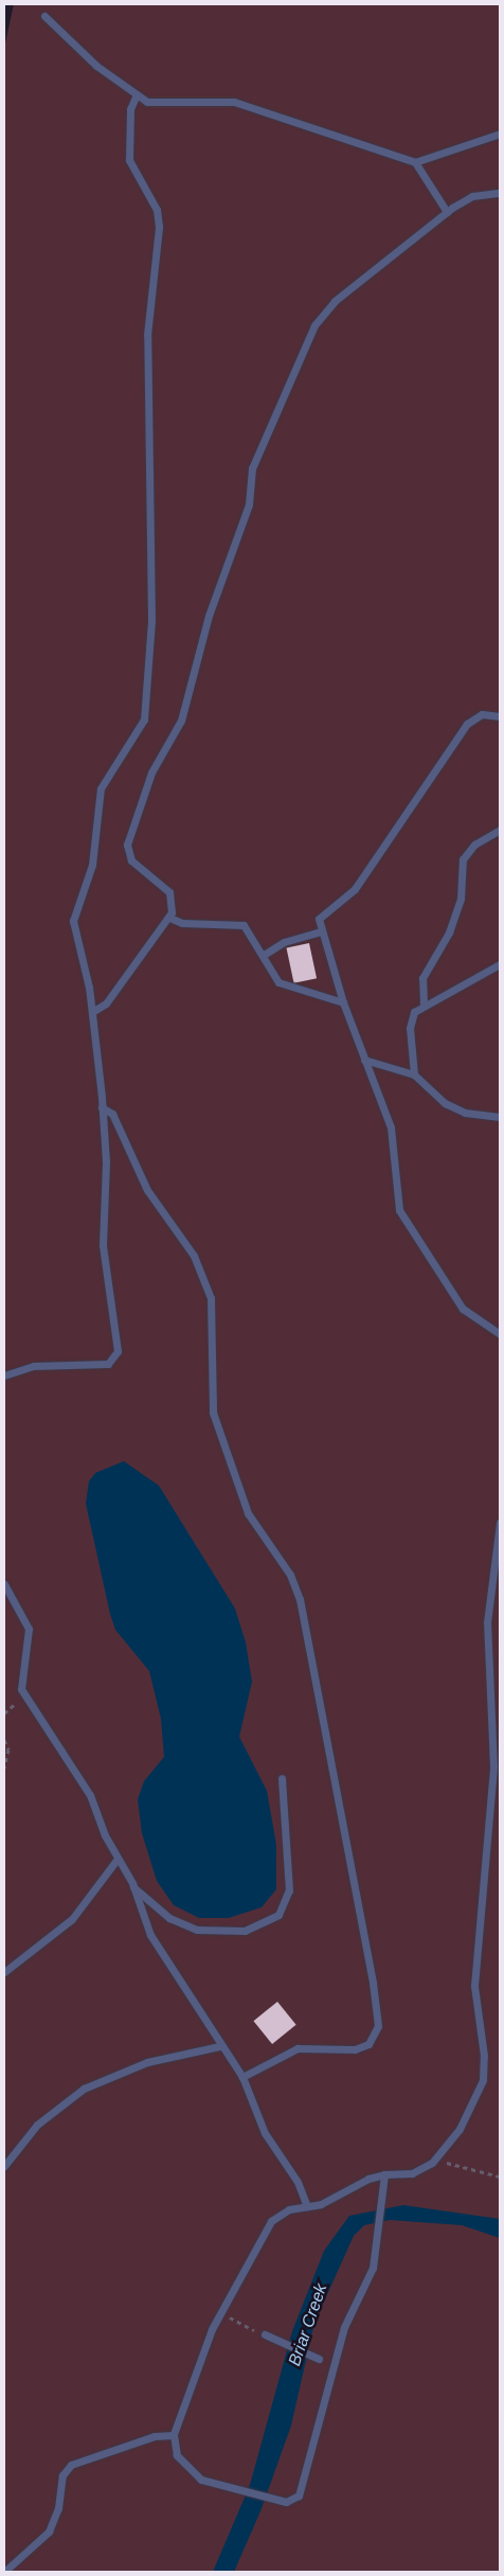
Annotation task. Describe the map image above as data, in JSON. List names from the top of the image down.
{
  "water": ["Briar Creek"]
}
